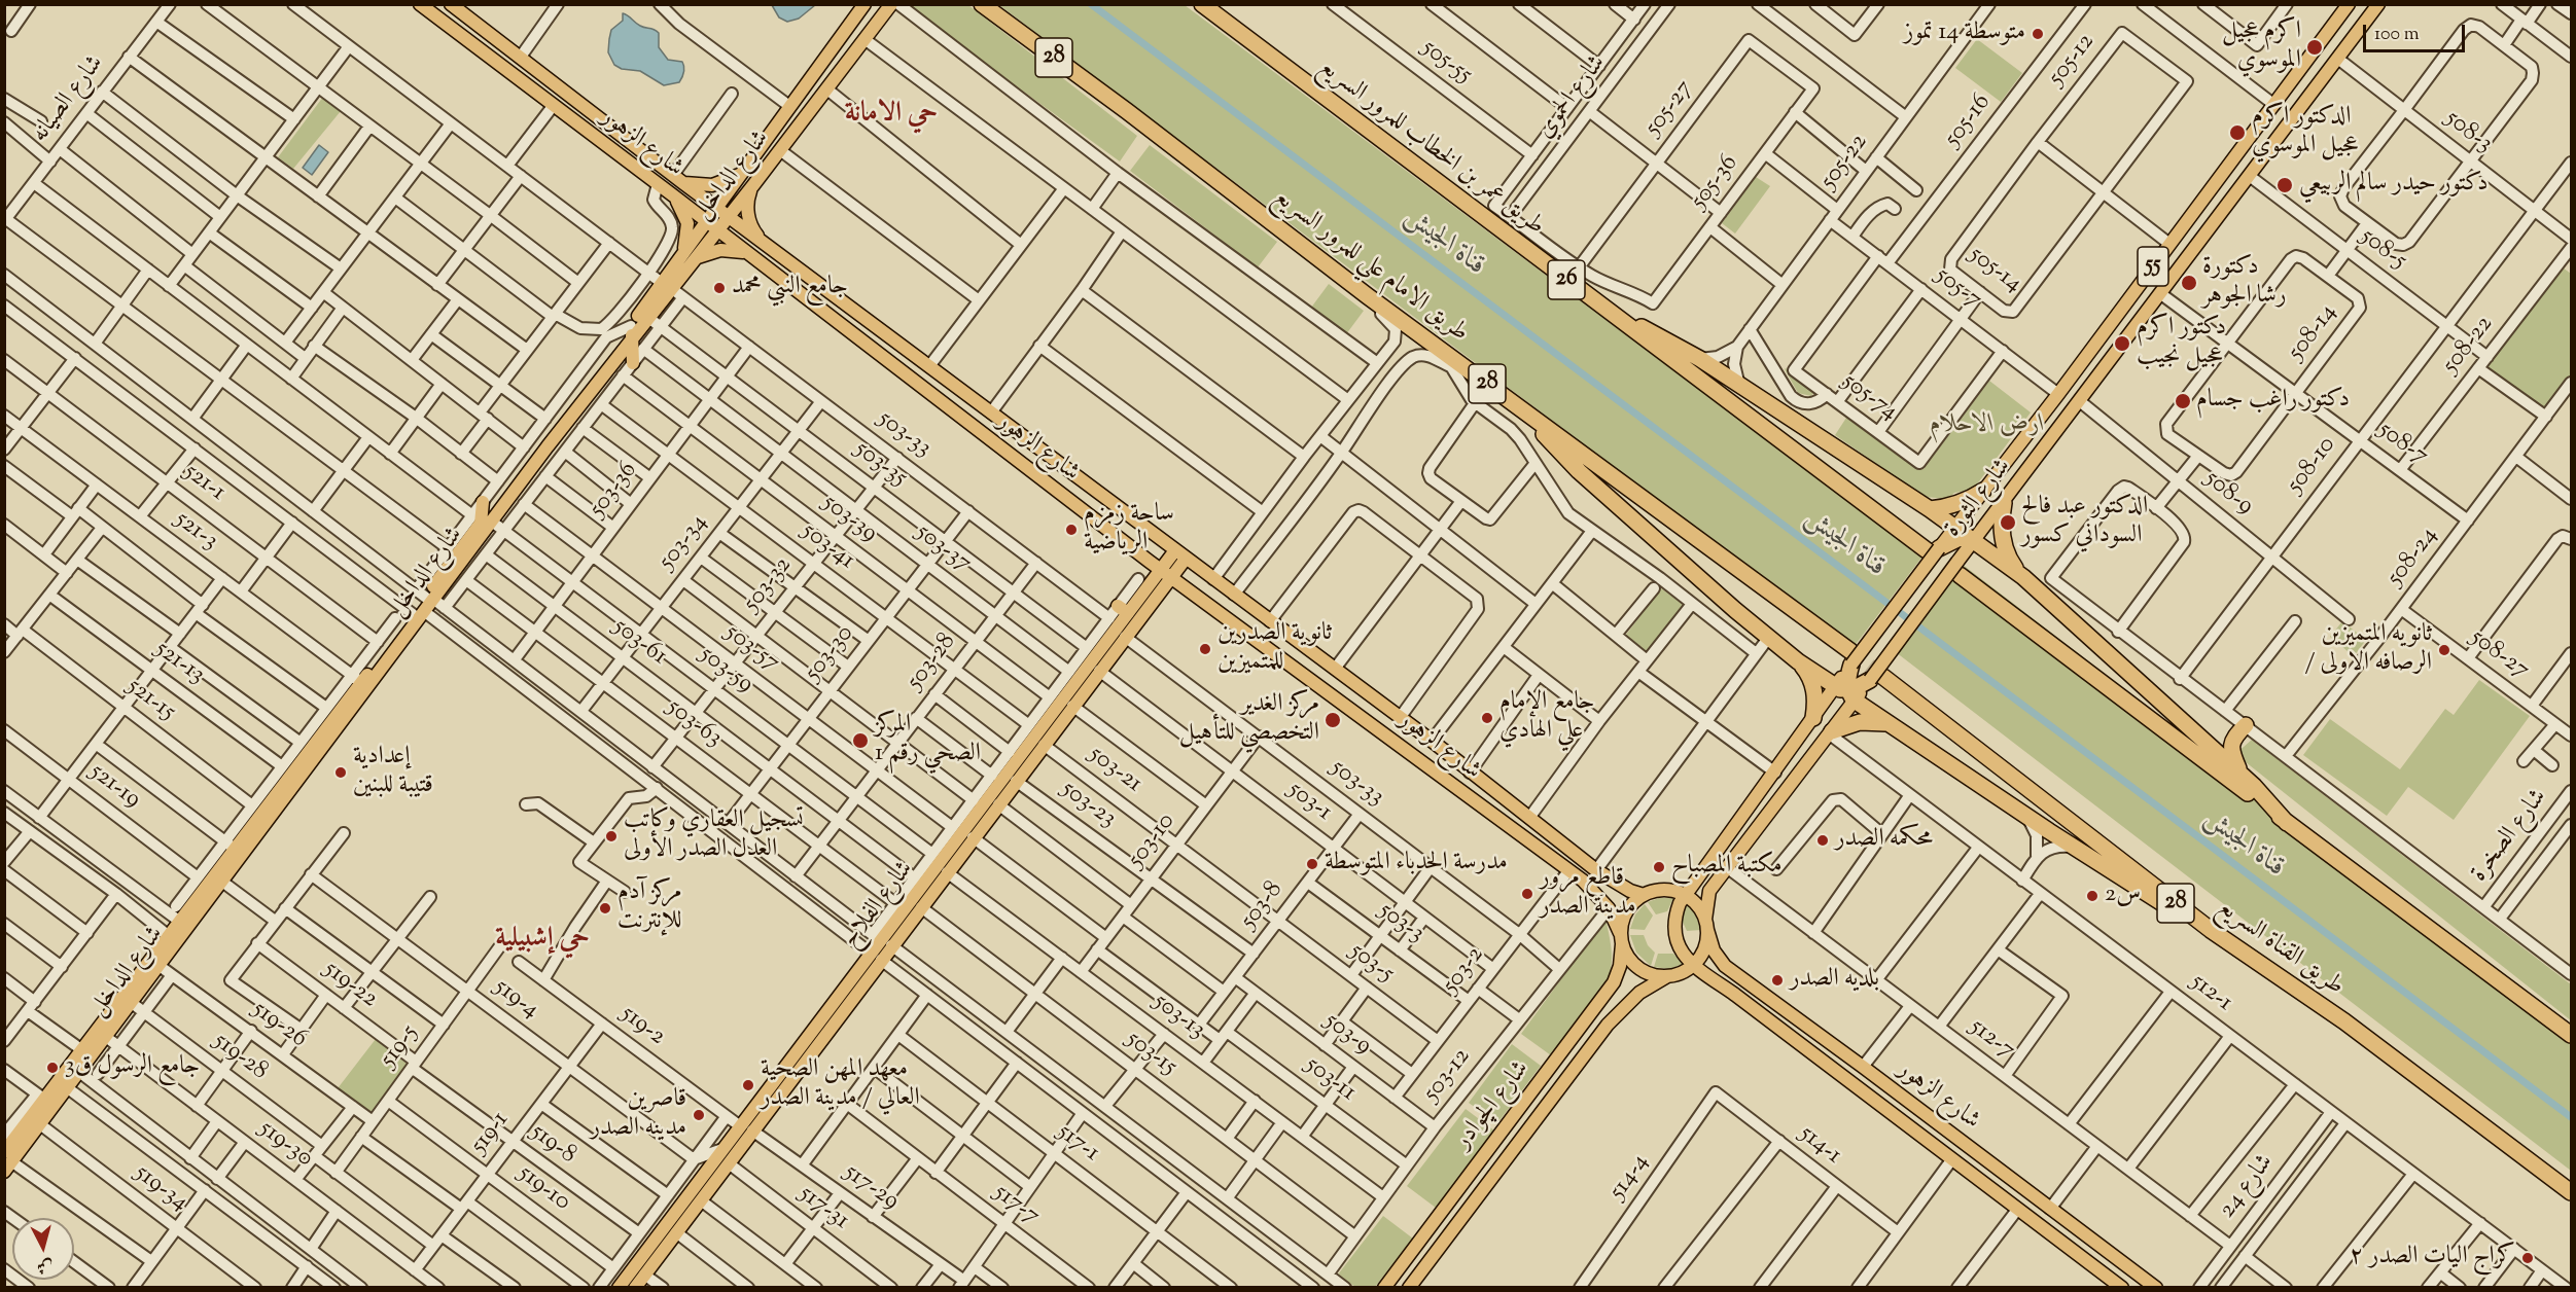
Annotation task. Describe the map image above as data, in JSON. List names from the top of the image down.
{
  "streets": {
    "highway": [
      "28",
      "طريق عمر بن الخطاب للمرور السريع",
      "طريق الامام علي للمرور السريع",
      "26",
      "طريق القناة السريع"
    ],
    "main road": [
      "شارع الزهور",
      "شارع الداخل",
      "55",
      "شارع الثورة",
      "شارع الفلاح",
      "شارع الچوادر"
    ],
    "street": [
      "505-12",
      "505-55",
      "شارع الحموي",
      "شارع الصيانه",
      "505-27",
      "505-16",
      "508-3",
      "505-22",
      "505-36",
      "508-5",
      "505-14",
      "505-7",
      "508-14",
      "508-22",
      "505-74",
      "503-33",
      "508-7",
      "503-35",
      "508-10",
      "521-1",
      "503-36",
      "508-9",
      "503-39",
      "521-3",
      "503-34",
      "503-41",
      "503-37",
      "508-24",
      "503-32",
      "503-61",
      "503-57",
      "503-30",
      "508-27",
      "503-28",
      "521-13",
      "503-59",
      "521-15",
      "503-63",
      "503-21",
      "521-19",
      "503-1",
      "503-23",
      "شارع الصخرة",
      "503-10",
      "503-8",
      "503-3",
      "503-5",
      "503-2",
      "519-22",
      "512-1",
      "519-4",
      "503-13",
      "519-26",
      "519-2",
      "503-9",
      "512-7",
      "519-5",
      "503-15",
      "519-28",
      "503-12",
      "503-11",
      "519-1",
      "517-1",
      "519-30",
      "519-8",
      "514-1",
      "514-4",
      "شارع 24",
      "517-29",
      "519-34",
      "519-10",
      "517-7",
      "517-31"
    ]
  },
  "crossings": [
    ["505-12", "505-14"],
    ["505-55", "شارع الحموي"],
    ["شارع الصيانه", "503-59"],
    ["505-27", "505-36"],
    ["505-16", "505-7"],
    ["505-16", "505-74"],
    ["508-3", "508-10"],
    ["508-3", "شارع الثورة"],
    ["شارع الزهور", "شارع الداخل"],
    ["شارع الزهور", "شارع الفلاح"],
    ["شارع الزهور", "503-2"],
    ["شارع الزهور", "503-12"],
    ["شارع الزهور", "شارع الچوادر"],
    ["طريق عمر بن الخطاب للمرور السريع", "شارع الثورة"],
    ["505-22", "505-7"],
    ["شارع الداخل", "503-33"],
    ["شارع الداخل", "503-35"],
    ["شارع الداخل", "521-3"],
    ["شارع الداخل", "503-59"],
    ["شارع الداخل", "519-26"],
    ["شارع الداخل", "519-28"],
    ["شارع الداخل", "519-30"],
    ["شارع الداخل", "519-34"],
    ["505-36", "505-7"],
    ["508-5", "508-22"],
    ["508-5", "508-10"],
    ["508-5", "شارع الثورة"],
    ["طريق الامام علي للمرور السريع", "شارع الثورة"],
    ["505-7", "505-74"],
    ["505-7", "شارع الثورة"],
    ["508-14", "508-7"],
    ["508-22", "508-7"],
    ["503-33", "503-36"],
    ["503-33", "503-34"],
    ["503-33", "503-32"],
    ["503-33", "503-30"],
    ["503-33", "503-28"],
    ["503-33", "503-10"],
    ["503-33", "شارع الفلاح"],
    ["503-33", "503-8"],
    ["503-33", "503-2"],
    ["503-33", "503-12"],
    ["508-7", "508-10"],
    ["508-7", "شارع الثورة"],
    ["508-7", "508-24"],
    ["503-35", "503-36"],
    ["503-35", "503-34"],
    ["503-35", "503-32"],
    ["503-35", "503-30"],
    ["503-35", "503-28"],
    ["508-10", "508-9"],
    ["503-36", "503-39"],
    ["503-36", "503-41"],
    ["503-36", "503-37"],
    ["503-36", "503-61"],
    ["503-36", "503-57"],
    ["503-36", "503-59"],
    ["503-36", "503-63"],
    ["508-9", "شارع الثورة"],
    ["شارع الثورة", "طريق القناة السريع"],
    ["503-39", "503-34"],
    ["503-39", "503-32"],
    ["503-39", "503-30"],
    ["503-39", "503-28"],
    ["503-34", "503-41"],
    ["503-34", "503-37"],
    ["503-34", "503-61"],
    ["503-34", "503-57"],
    ["503-34", "503-59"],
    ["503-34", "503-63"],
    ["503-41", "503-32"],
    ["503-41", "503-30"],
    ["503-41", "503-28"],
    ["503-37", "503-32"],
    ["503-37", "503-30"],
    ["503-37", "503-28"],
    ["508-24", "508-27"],
    ["503-32", "503-61"],
    ["503-32", "503-57"],
    ["503-32", "503-59"],
    ["503-32", "503-63"],
    ["503-61", "503-30"],
    ["503-61", "503-28"],
    ["503-57", "503-30"],
    ["503-57", "503-28"],
    ["503-30", "503-59"],
    ["503-30", "503-63"],
    ["503-28", "503-59"],
    ["503-28", "503-63"],
    ["503-63", "شارع الفلاح"],
    ["503-21", "503-10"],
    ["503-21", "شارع الفلاح"],
    ["503-21", "503-8"],
    ["503-21", "503-5"],
    ["503-1", "503-10"],
    ["503-1", "شارع الفلاح"],
    ["503-1", "503-8"],
    ["503-1", "503-2"],
    ["503-23", "503-10"],
    ["503-23", "شارع الفلاح"],
    ["503-23", "503-8"],
    ["503-10", "503-13"],
    ["503-10", "503-11"],
    ["شارع الفلاح", "503-13"],
    ["شارع الفلاح", "519-2"],
    ["شارع الفلاح", "503-15"],
    ["شارع الفلاح", "517-29"],
    ["شارع الفلاح", "517-31"],
    ["503-8", "503-3"],
    ["503-8", "503-5"],
    ["503-8", "503-9"],
    ["503-8", "503-11"],
    ["503-3", "503-2"],
    ["503-5", "503-2"],
    ["503-2", "503-9"],
    ["519-22", "519-5"],
    ["519-22", "519-8"],
    ["512-1", "شارع 24"],
    ["519-4", "519-5"],
    ["519-4", "519-1"],
    ["503-13", "503-12"],
    ["519-26", "519-5"],
    ["519-2", "519-1"],
    ["519-2", "517-29"],
    ["503-9", "503-12"],
    ["512-7", "شارع 24"],
    ["519-5", "519-8"],
    ["519-5", "519-10"],
    ["503-15", "503-12"],
    ["503-12", "503-11"],
    ["519-1", "519-30"],
    ["519-1", "519-8"],
    ["519-1", "519-10"],
    ["514-1", "514-4"]
  ],
  "districts": ["حي الامانة", "حي إشبيلية"],
  "water": ["قناة الجيش"],
  "parks": ["ارض الاحلام"],
  "places": [
    "متوسطة 14 تموز",
    "اكرم عجيل الموسوي",
    "الدكتور اكرم عجيل الموسوي",
    "دكتور حيدر سالم الربيعي",
    "دكتورة رشا الجوهر",
    "جامع النبي محمد",
    "دكتور اكرم عجيل نجيب",
    "دكتور راغب جسام",
    "الدكتور عبد فالح السوداني كسور",
    "ساحة زمزم الرياضية",
    "ثانوية الصدرين للمتميزين",
    "ثانويه المتميزين / الرصافه الاولى",
    "جامع الإمام علي الهادي",
    "مركز الغدير التخصصي للتأهيل",
    "المركز الصحي رقم 1",
    "إعدادية قتيبة للبنين",
    "تسجيل العقاري وكاتب العدل الصدر الأولى",
    "محكمه الصدر",
    "مدرسة الحدباء المتوسطة",
    "مكتبة المصباح",
    "قاطع مرور مدينة الصدر",
    "س2",
    "مركز آدم للإنترنت",
    "بلديه الصدر",
    "جامع الرسول ق3",
    "معهد المهن الصحية العالي / مدينة الصدر",
    "قاصرين مدينه الصدر",
    "كراج اليات الصدر ٢"
  ],
  "scale_bar": "100 m",
  "north": "bottom"
}
